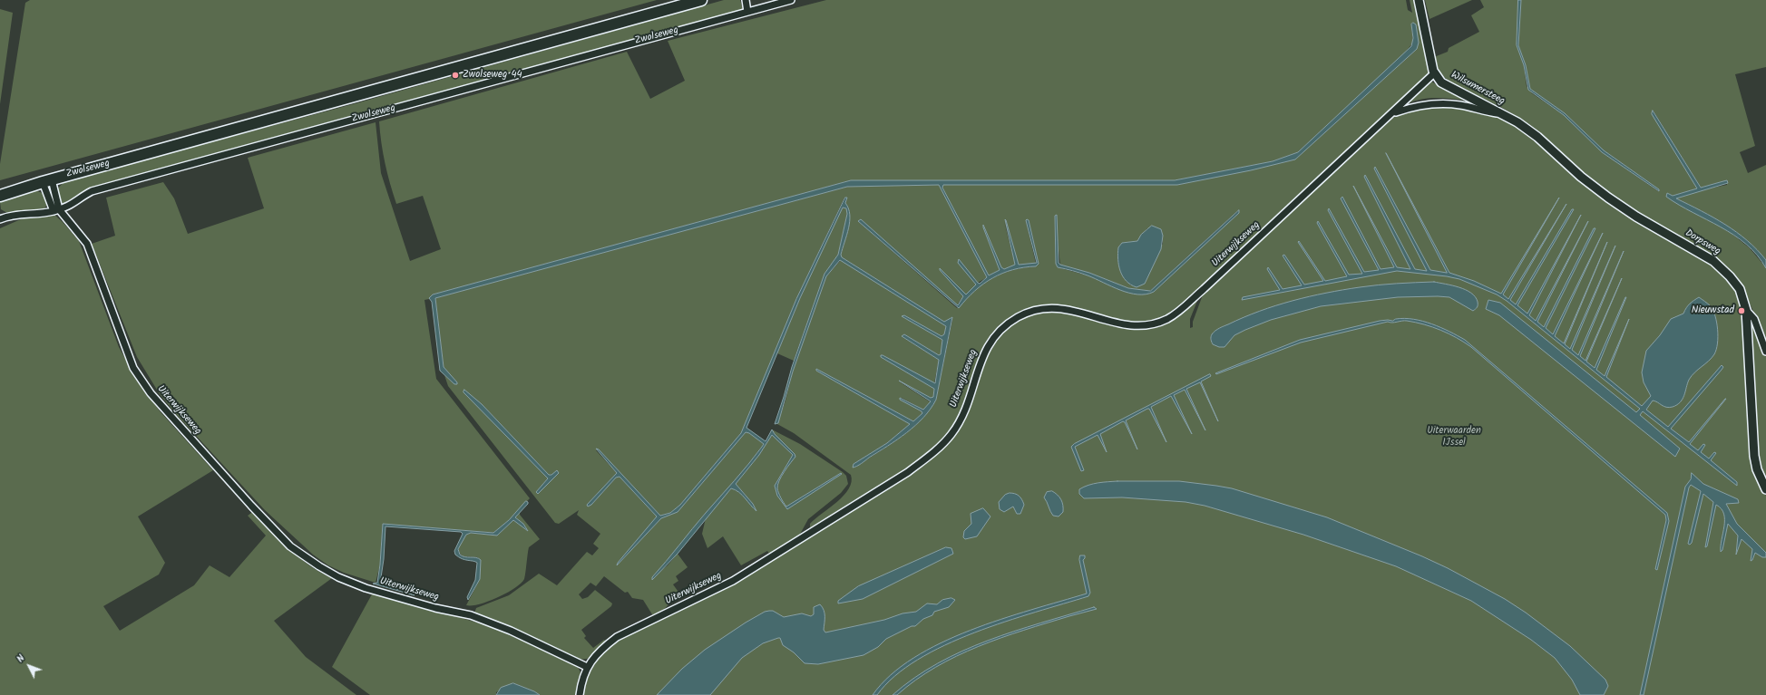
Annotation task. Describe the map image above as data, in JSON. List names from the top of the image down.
{
  "streets": {
    "main road": ["Zwolseweg"],
    "street": ["Wilsumersteeg", "Dorpsweg", "Uiterwijkseweg"]
  },
  "crossings": [
    ["Zwolseweg", "Uiterwijkseweg"],
    ["Wilsumersteeg", "Dorpsweg"],
    ["Wilsumersteeg", "Uiterwijkseweg"],
    ["Dorpsweg", "Uiterwijkseweg"]
  ],
  "parks": ["Uiterwaarden IJssel"],
  "places": ["Zwolseweg 44", "Nieuwstad"],
  "north": "top left"
}
